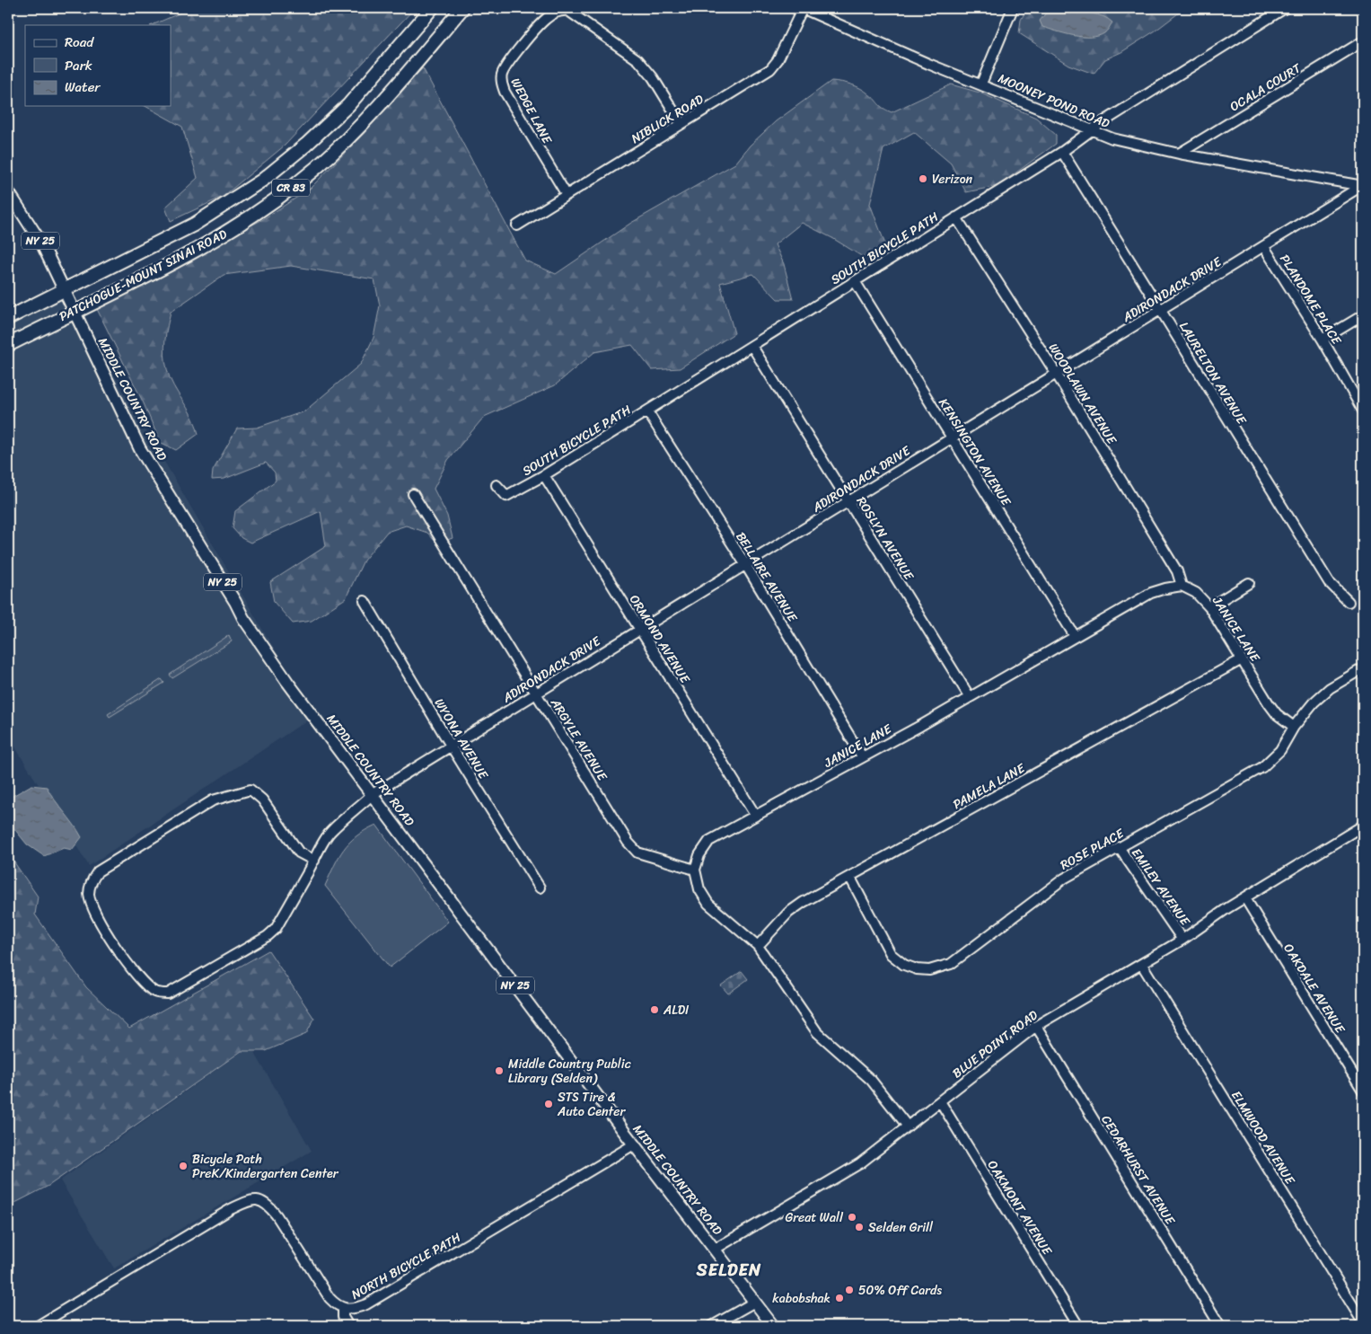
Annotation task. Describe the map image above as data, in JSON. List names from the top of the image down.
{
  "streets": {
    "highway": ["CR 83", "PATCHOGUE-MOUNT SINAI ROAD"],
    "main road": ["NY 25", "MIDDLE COUNTRY ROAD"],
    "street": [
      "OCALA COURT",
      "MOONEY POND ROAD",
      "WEDGE LANE",
      "NIBLICK ROAD",
      "SOUTH BICYCLE PATH",
      "ADIRONDACK DRIVE",
      "PLANDOME PLACE",
      "LAURELTON AVENUE",
      "WOODLAWN AVENUE",
      "KENSINGTON AVENUE",
      "ROSLYN AVENUE",
      "BELLAIRE AVENUE",
      "JANICE LANE",
      "ORMOND AVENUE",
      "WYONA AVENUE",
      "ARGYLE AVENUE",
      "PAMELA LANE",
      "ROSE PLACE",
      "EMILEY AVENUE",
      "OAKDALE AVENUE",
      "BLUE POINT ROAD",
      "ELMWOOD AVENUE",
      "CEDARHURST AVENUE",
      "OAKMONT AVENUE",
      "NORTH BICYCLE PATH"
    ]
  },
  "crossings": [
    ["OCALA COURT", "MOONEY POND ROAD"],
    ["MOONEY POND ROAD", "NIBLICK ROAD"],
    ["MOONEY POND ROAD", "SOUTH BICYCLE PATH"],
    ["MOONEY POND ROAD", "ADIRONDACK DRIVE"],
    ["WEDGE LANE", "NIBLICK ROAD"],
    ["SOUTH BICYCLE PATH", "LAURELTON AVENUE"],
    ["SOUTH BICYCLE PATH", "WOODLAWN AVENUE"],
    ["SOUTH BICYCLE PATH", "KENSINGTON AVENUE"],
    ["SOUTH BICYCLE PATH", "ROSLYN AVENUE"],
    ["SOUTH BICYCLE PATH", "BELLAIRE AVENUE"],
    ["SOUTH BICYCLE PATH", "ORMOND AVENUE"],
    ["PATCHOGUE-MOUNT SINAI ROAD", "MIDDLE COUNTRY ROAD"],
    ["ADIRONDACK DRIVE", "PLANDOME PLACE"],
    ["ADIRONDACK DRIVE", "LAURELTON AVENUE"],
    ["ADIRONDACK DRIVE", "WOODLAWN AVENUE"],
    ["ADIRONDACK DRIVE", "MIDDLE COUNTRY ROAD"],
    ["ADIRONDACK DRIVE", "KENSINGTON AVENUE"],
    ["ADIRONDACK DRIVE", "ROSLYN AVENUE"],
    ["ADIRONDACK DRIVE", "BELLAIRE AVENUE"],
    ["ADIRONDACK DRIVE", "ORMOND AVENUE"],
    ["ADIRONDACK DRIVE", "WYONA AVENUE"],
    ["ADIRONDACK DRIVE", "ARGYLE AVENUE"],
    ["WOODLAWN AVENUE", "JANICE LANE"],
    ["MIDDLE COUNTRY ROAD", "BLUE POINT ROAD"],
    ["MIDDLE COUNTRY ROAD", "NORTH BICYCLE PATH"],
    ["KENSINGTON AVENUE", "JANICE LANE"],
    ["ROSLYN AVENUE", "JANICE LANE"],
    ["BELLAIRE AVENUE", "JANICE LANE"],
    ["JANICE LANE", "ORMOND AVENUE"],
    ["JANICE LANE", "ARGYLE AVENUE"],
    ["JANICE LANE", "PAMELA LANE"],
    ["JANICE LANE", "ROSE PLACE"],
    ["PAMELA LANE", "ROSE PLACE"],
    ["ROSE PLACE", "EMILEY AVENUE"],
    ["EMILEY AVENUE", "BLUE POINT ROAD"],
    ["OAKDALE AVENUE", "BLUE POINT ROAD"],
    ["BLUE POINT ROAD", "ELMWOOD AVENUE"],
    ["BLUE POINT ROAD", "CEDARHURST AVENUE"],
    ["BLUE POINT ROAD", "OAKMONT AVENUE"]
  ],
  "districts": ["SELDEN"],
  "places": [
    "Verizon",
    "ALDI",
    "Middle Country Public Library (Selden)",
    "STS Tire & Auto Center",
    "Bicycle Path PreK/Kindergarten Center",
    "Great Wall",
    "Selden Grill",
    "50% Off Cards",
    "kabobshak"
  ],
  "legend": ["Road", "Park", "Water"]
}
